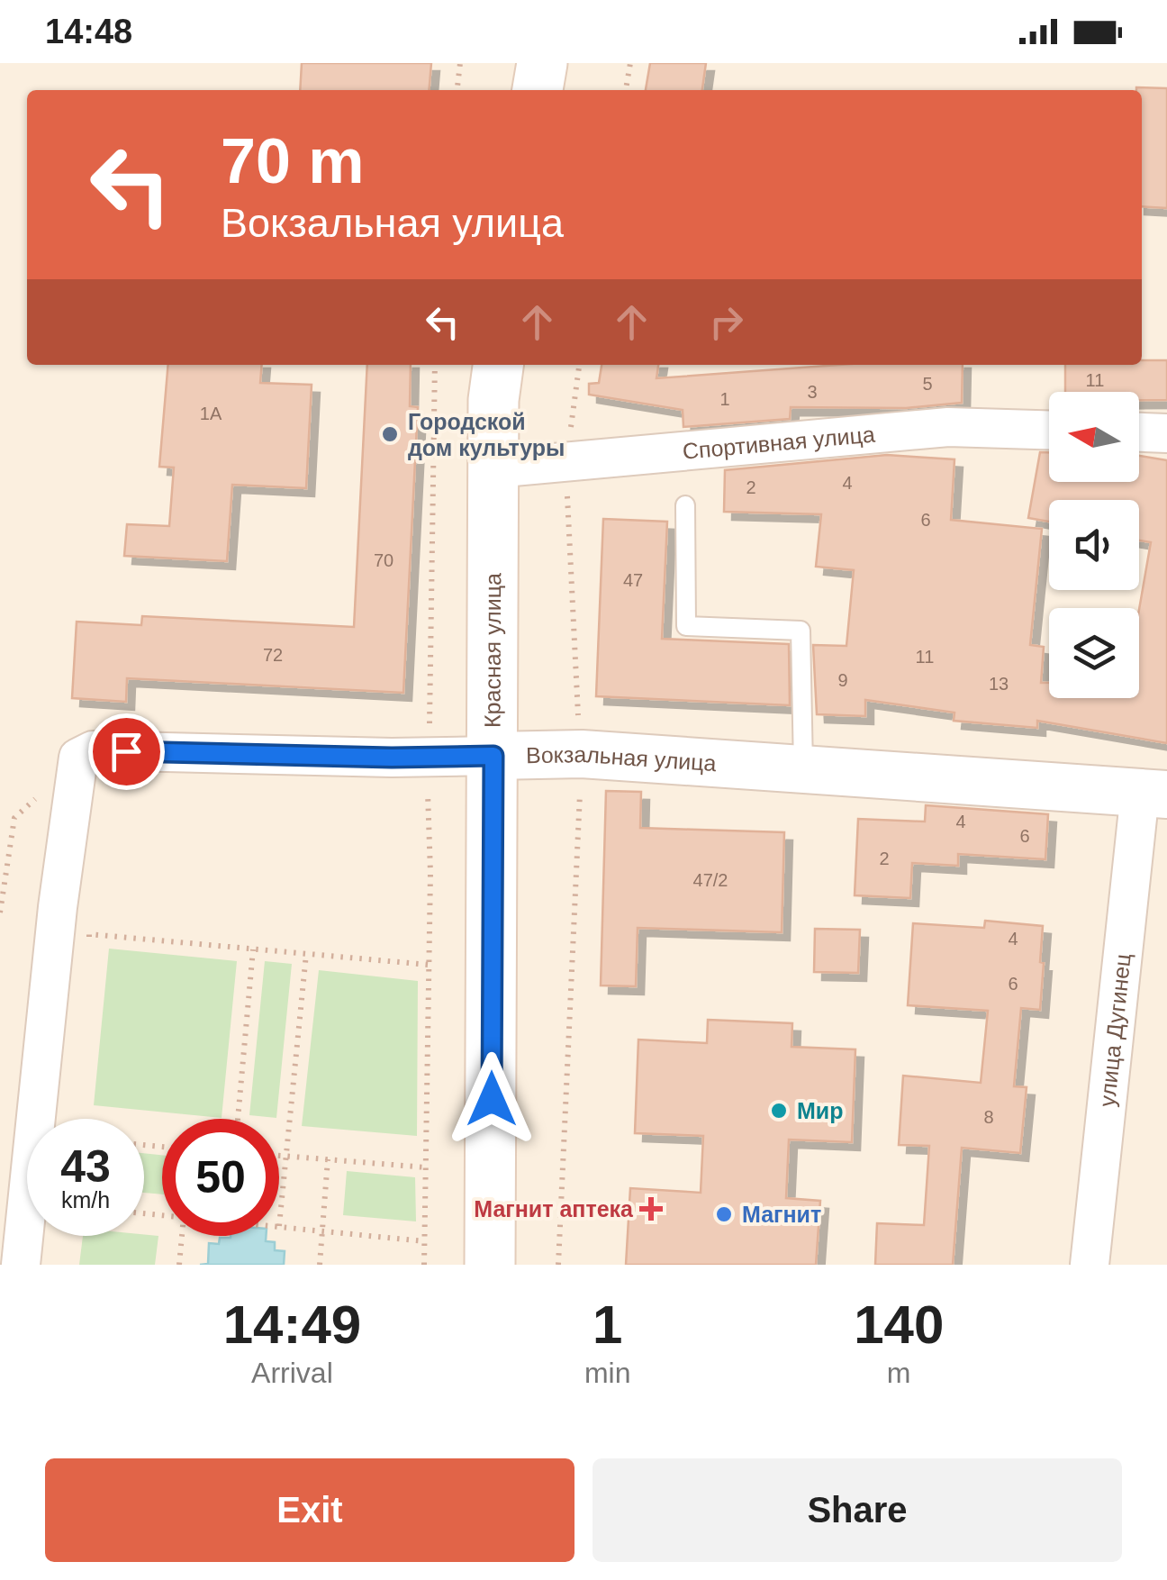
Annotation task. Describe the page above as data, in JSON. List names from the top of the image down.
{
  "streets": {
    "main road": ["Красная улица"],
    "street": ["Спортивная улица", "Вокзальная улица", "улица Дугинец"]
  },
  "crossings": [
    ["Спортивная улица", "Красная улица"],
    ["Красная улица", "Вокзальная улица"],
    ["Вокзальная улица", "улица Дугинец"]
  ],
  "places": {
    "other": ["Городской дом культуры", "Мир", "Магнит"],
    "health": ["Магнит аптека"]
  },
  "house_numbers": [
    "11",
    "5",
    "3",
    "1",
    "1А",
    "4",
    "2",
    "6",
    "70",
    "47",
    "72",
    "11",
    "9",
    "13",
    "4",
    "6",
    "2",
    "47/2",
    "4",
    "6",
    "8"
  ],
  "north": "left",
  "page": {
    "status": "14:48",
    "turn": ["70 m", "Вокзальная улица"],
    "speed": "43 km/h",
    "limit": "50",
    "eta": [
      "14:49",
      "Arrival",
      "1",
      "min",
      "140",
      "m"
    ],
    "buttons": ["Exit", "Share"]
  }
}
